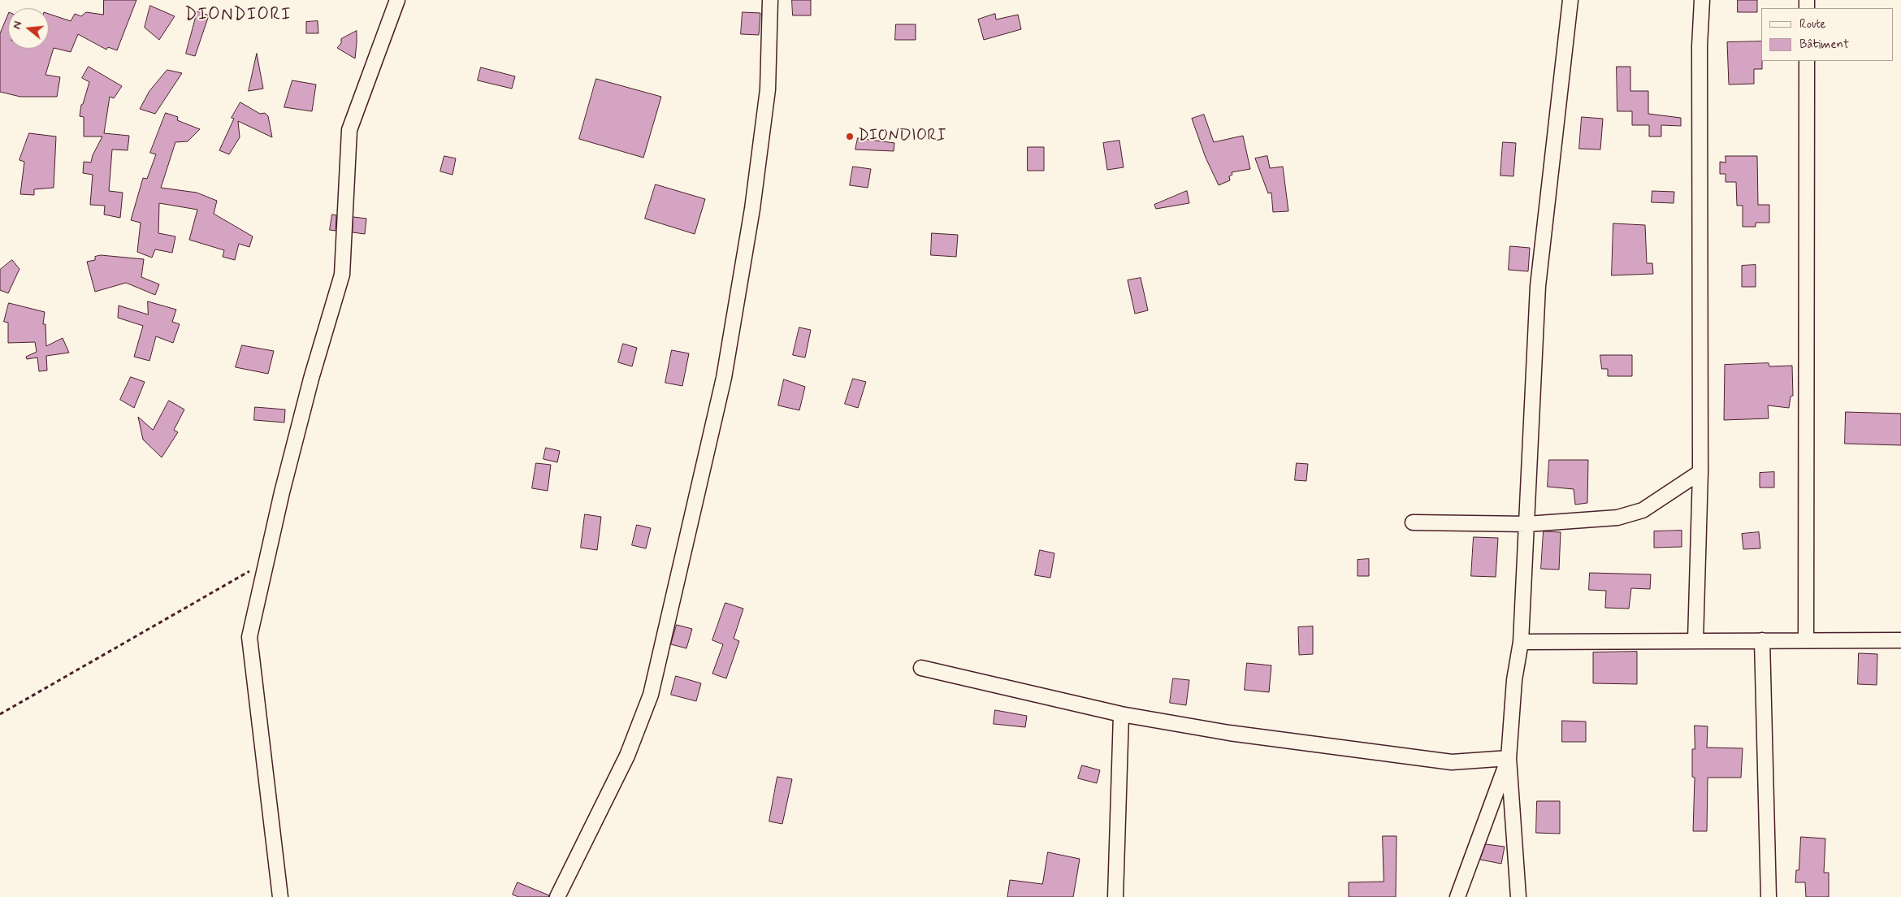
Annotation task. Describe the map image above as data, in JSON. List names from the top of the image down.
{
  "districts": ["DIONDIORI"],
  "places": ["DIONDIORI"],
  "legend": ["Route", "Bâtiment"],
  "north": "left"
}
